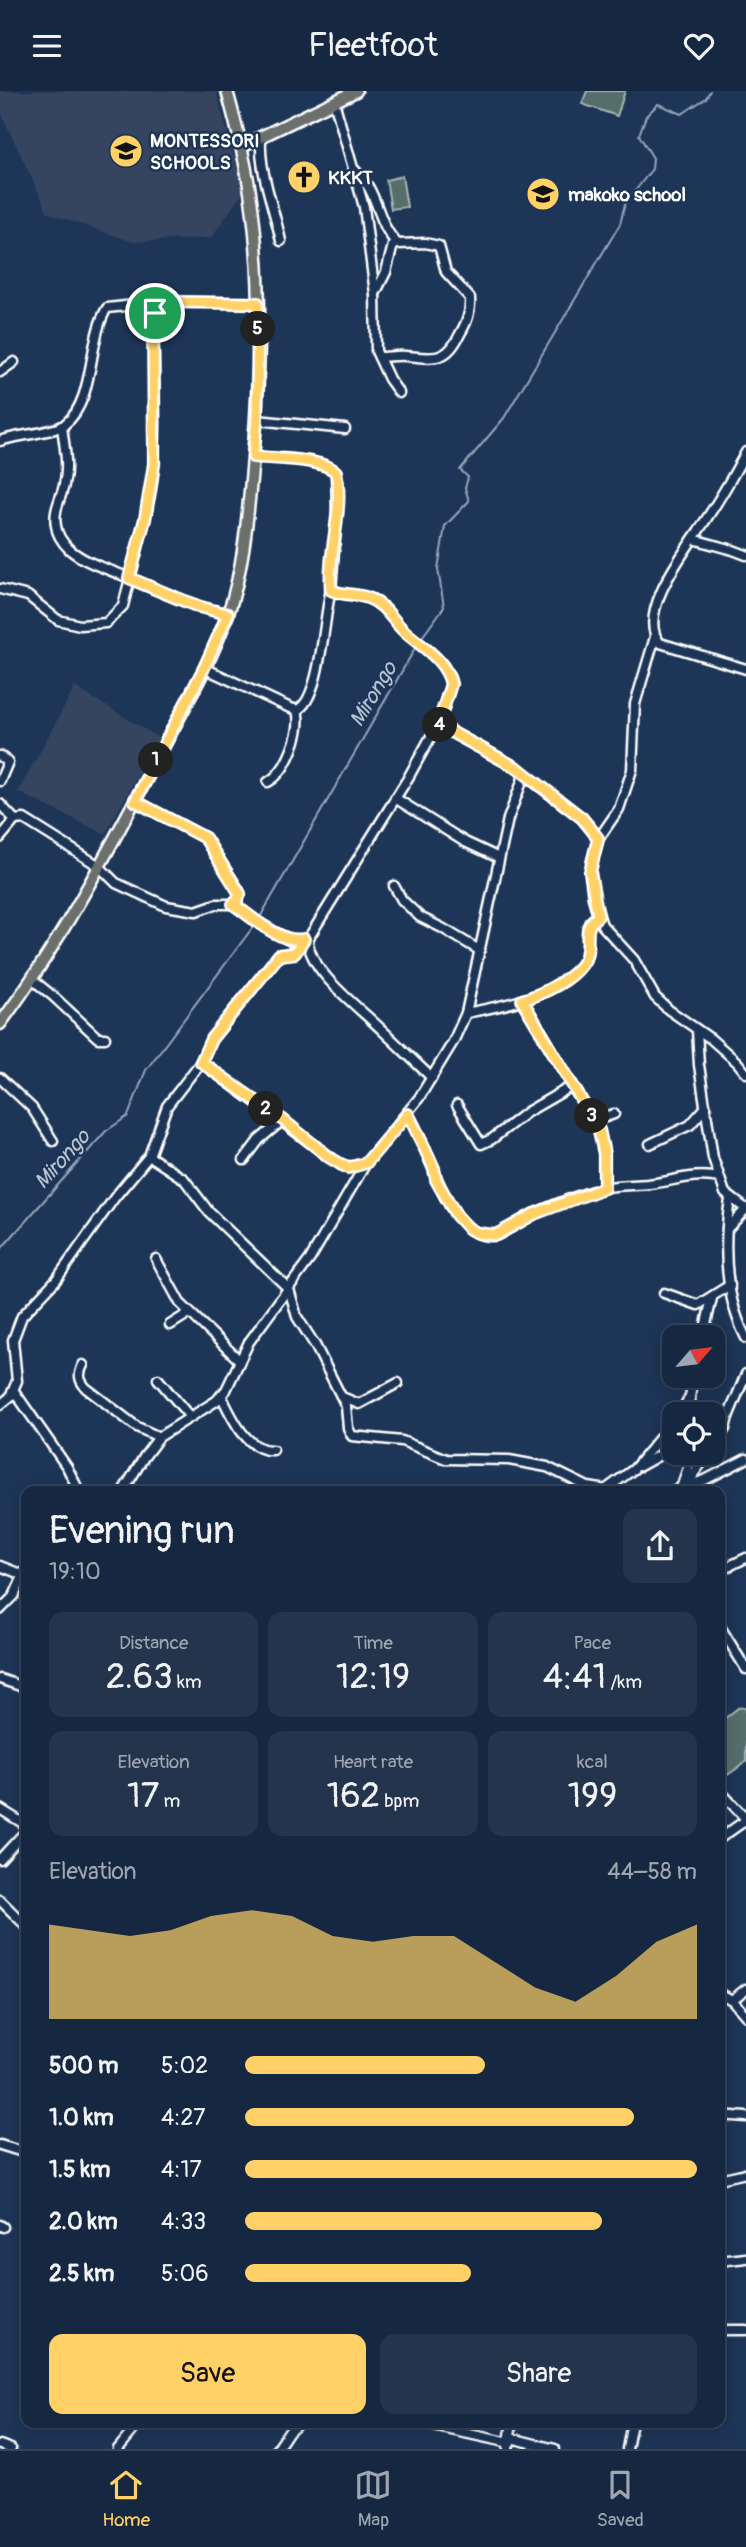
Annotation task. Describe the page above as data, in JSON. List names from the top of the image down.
{
  "water": ["Mirongo"],
  "places": {
    "school or university": ["MONTESSORI SCHOOLS", "makoko school"],
    "church": ["KKKT"]
  },
  "north": "top right",
  "page": {
    "header": "Fleetfoot",
    "pins": [
      "5",
      "4",
      "1",
      "2",
      "3"
    ],
    "heading": ["Evening run", "19:10"],
    "stats": [
      ["Distance", "2.63 km"],
      ["Time", "12:19"],
      ["Pace", "4:41 /km"],
      ["Elevation", "17 m"],
      ["Heart rate", "162 bpm"],
      ["kcal", "199"]
    ],
    "chart": ["Elevation", "44–58 m"],
    "list": [
      {
        "name": "500 m",
        "note": "5:02"
      },
      {
        "name": "1.0 km",
        "note": "4:27"
      },
      {
        "name": "1.5 km",
        "note": "4:17"
      },
      {
        "name": "2.0 km",
        "note": "4:33"
      },
      {
        "name": "2.5 km",
        "note": "5:06"
      }
    ],
    "buttons": ["Save", "Share"],
    "tabs": ["Home", "Map", "Saved"]
  }
}
